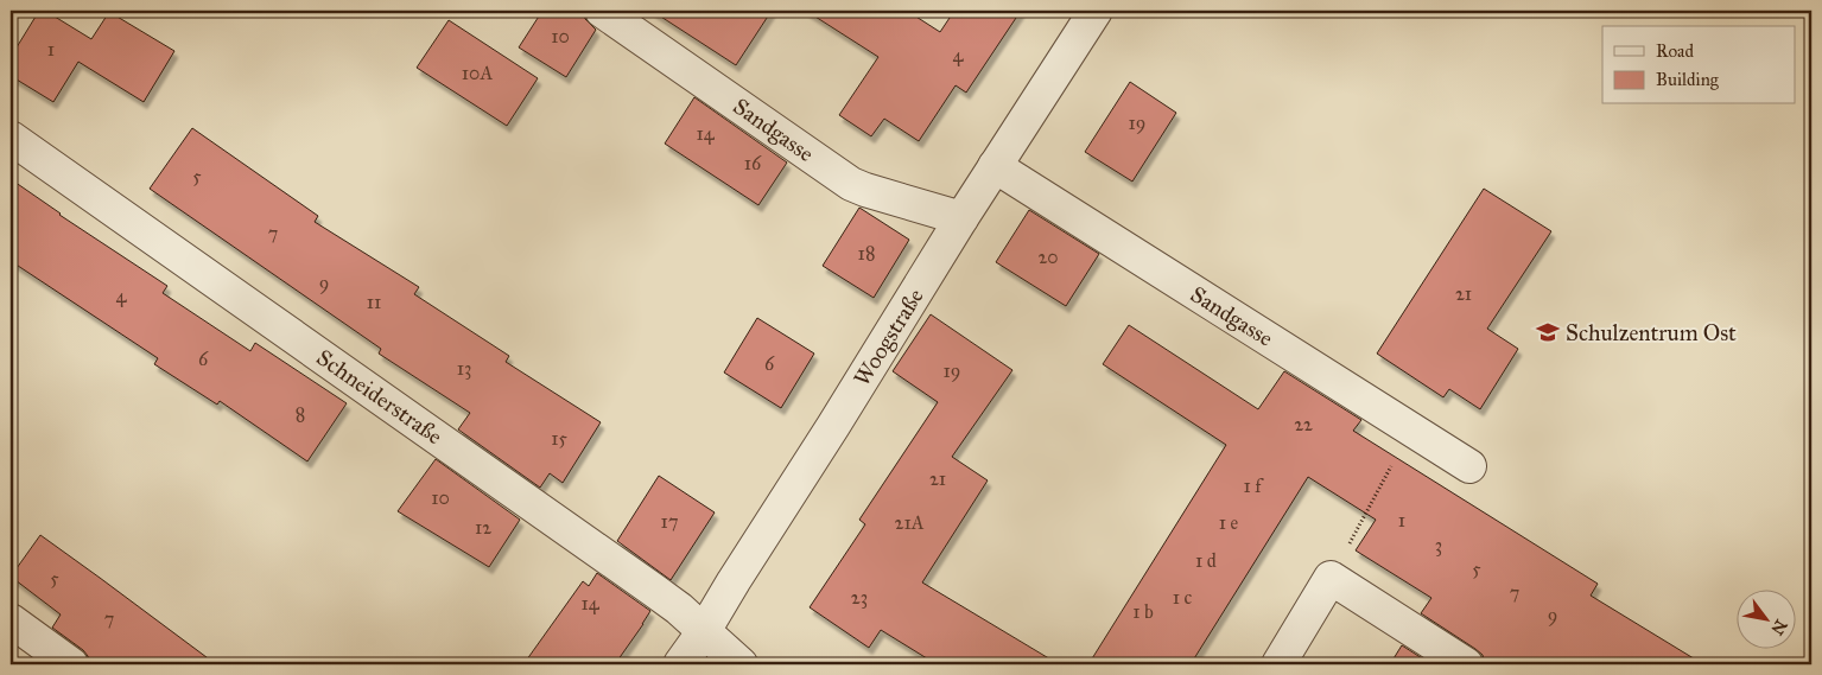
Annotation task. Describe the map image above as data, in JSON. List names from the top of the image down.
{
  "streets": {
    "street": ["Sandgasse", "Woogstraße", "Schneiderstraße"]
  },
  "crossings": [
    ["Sandgasse", "Woogstraße"],
    ["Woogstraße", "Schneiderstraße"]
  ],
  "places": {
    "school or university": ["Schulzentrum Ost"]
  },
  "house_numbers": [
    "10",
    "1",
    "4",
    "10A",
    "19",
    "14",
    "16",
    "5",
    "7",
    "18",
    "20",
    "9",
    "21",
    "4",
    "11",
    "6",
    "6",
    "13",
    "19",
    "8",
    "22",
    "15",
    "21",
    "1 f",
    "10",
    "1",
    "17",
    "21A",
    "1 e",
    "12",
    "3",
    "1 d",
    "5",
    "5",
    "7",
    "23",
    "1 c",
    "14",
    "1 b",
    "9",
    "7"
  ],
  "legend": ["Road", "Building"],
  "north": "bottom right"
}
